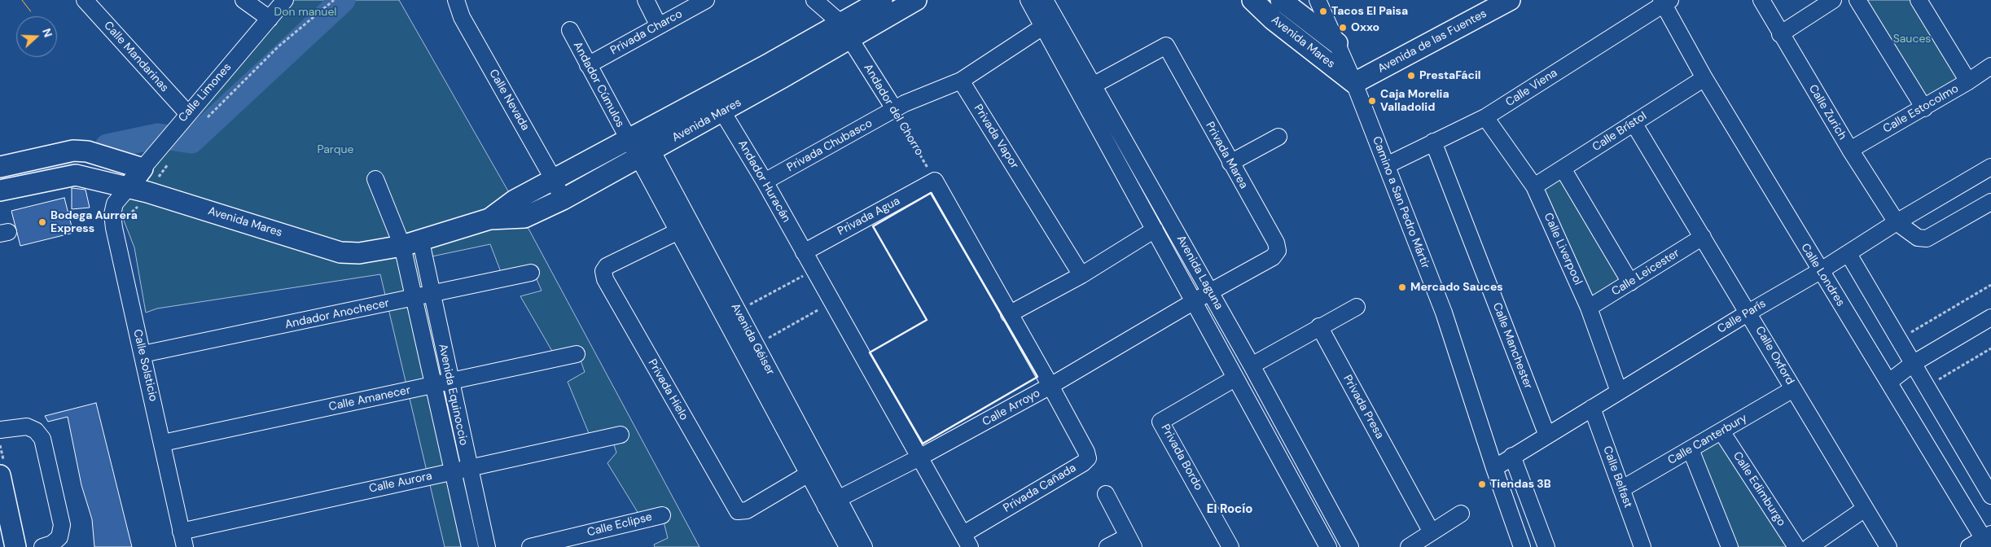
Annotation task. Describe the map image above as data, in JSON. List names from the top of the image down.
{
  "streets": {
    "main road": ["Avenida de las Fuentes", "Avenida Mares", "Calle Limones"],
    "street": [
      "Privada Charco",
      "Calle Mandarinas",
      "Andador Cúmulos",
      "Calle Viena",
      "Calle Nevada",
      "Calle Estocolmo",
      "Andador del Chorro",
      "Calle Zurich",
      "Calle Brístol",
      "Privada Vapor",
      "Privada Chubasco",
      "Privada Marea",
      "Andador Huracán",
      "Camino a San Pedro Mártir",
      "Privada Agua",
      "Calle Liverpool",
      "Avenida Laguna",
      "Calle Leicester",
      "Calle Londres",
      "Andador Anochecer",
      "Calle París",
      "Avenida Géiser",
      "Calle Manchester",
      "Calle Oxford",
      "Calle Solsticio",
      "Privada Hielo",
      "Avenida Equinoccio",
      "Calle Amanecer",
      "Privada Presa",
      "Calle Arroyo",
      "Calle Canterbury",
      "Privada Bordo",
      "Calle Belfast",
      "Calle Aurora",
      "Privada Cañada",
      "Calle Edimburgo",
      "Calle Eclipse"
    ]
  },
  "crossings": [
    ["Privada Charco", "Andador Cúmulos"],
    ["Avenida de las Fuentes", "Avenida Mares"],
    ["Avenida de las Fuentes", "Camino a San Pedro Mártir"],
    ["Avenida Mares", "Andador Cúmulos"],
    ["Avenida Mares", "Calle Limones"],
    ["Avenida Mares", "Calle Nevada"],
    ["Avenida Mares", "Andador del Chorro"],
    ["Avenida Mares", "Andador Huracán"],
    ["Avenida Mares", "Camino a San Pedro Mártir"],
    ["Avenida Mares", "Avenida Géiser"],
    ["Avenida Mares", "Calle Solsticio"],
    ["Avenida Mares", "Avenida Equinoccio"],
    ["Calle Mandarinas", "Calle Limones"],
    ["Andador Cúmulos", "Avenida Géiser"],
    ["Calle Viena", "Camino a San Pedro Mártir"],
    ["Calle Viena", "Calle Liverpool"],
    ["Calle Viena", "Calle Londres"],
    ["Calle Viena", "Calle Manchester"],
    ["Calle Limones", "Calle Solsticio"],
    ["Calle Estocolmo", "Calle Zurich"],
    ["Andador del Chorro", "Privada Chubasco"],
    ["Andador del Chorro", "Privada Agua"],
    ["Calle Zurich", "Calle París"],
    ["Calle Brístol", "Calle Liverpool"],
    ["Calle Brístol", "Calle Londres"],
    ["Calle Brístol", "Calle Oxford"],
    ["Privada Vapor", "Privada Chubasco"],
    ["Privada Chubasco", "Andador Huracán"],
    ["Privada Marea", "Avenida Laguna"],
    ["Privada Marea", "Calle Arroyo"],
    ["Andador Huracán", "Privada Agua"],
    ["Camino a San Pedro Mártir", "Calle París"],
    ["Calle Liverpool", "Calle Leicester"],
    ["Calle Liverpool", "Calle París"],
    ["Avenida Laguna", "Calle Arroyo"],
    ["Avenida Laguna", "Privada Bordo"],
    ["Calle Leicester", "Calle Oxford"],
    ["Calle Londres", "Calle París"],
    ["Andador Anochecer", "Calle Solsticio"],
    ["Andador Anochecer", "Avenida Equinoccio"],
    ["Calle París", "Calle Manchester"],
    ["Calle París", "Calle Oxford"],
    ["Calle París", "Calle Belfast"],
    ["Avenida Géiser", "Privada Hielo"],
    ["Avenida Géiser", "Calle Arroyo"],
    ["Calle Oxford", "Calle Canterbury"],
    ["Calle Solsticio", "Calle Amanecer"],
    ["Calle Solsticio", "Calle Aurora"],
    ["Avenida Equinoccio", "Calle Amanecer"],
    ["Avenida Equinoccio", "Calle Aurora"],
    ["Calle Arroyo", "Privada Cañada"],
    ["Calle Canterbury", "Calle Belfast"],
    ["Calle Canterbury", "Calle Edimburgo"]
  ],
  "districts": ["El Rocío"],
  "parks": ["Don manuel", "Sauces", "Parque"],
  "places": [
    "Tacos El Paisa",
    "Oxxo",
    "PrestaFácil",
    "Caja Morelia Valladolid",
    "Bodega Aurrera Express",
    "Mercado Sauces",
    "Tiendas 3B"
  ],
  "north": "right"
}
